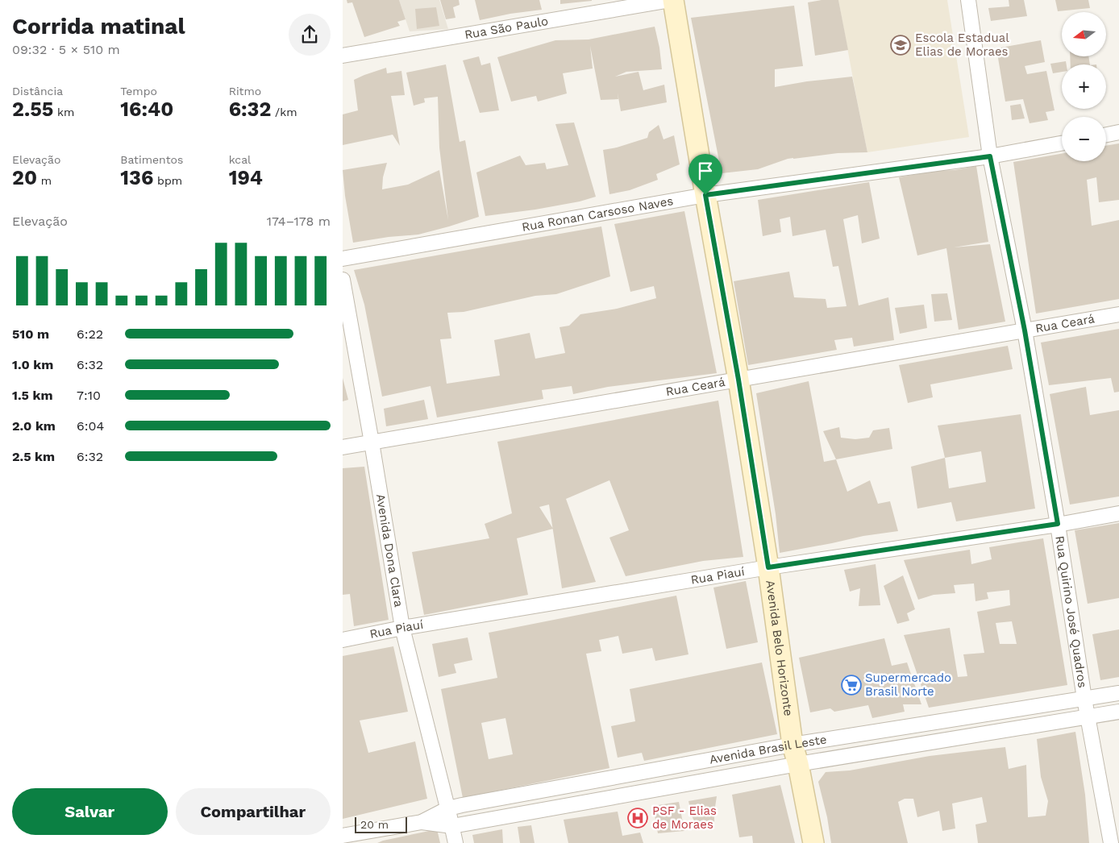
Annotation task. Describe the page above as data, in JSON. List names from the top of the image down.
{
  "streets": {
    "street": [
      "Rua São Paulo",
      "Rua Ronan Carsoso Naves",
      "Rua Ceará",
      "Avenida Dona Clara",
      "Rua Piauí",
      "Rua Quirino José Quadros",
      "Avenida Belo Horizonte",
      "Avenida Brasil Leste"
    ]
  },
  "crossings": [
    ["Rua São Paulo", "Avenida Belo Horizonte"],
    ["Rua Ronan Carsoso Naves", "Rua Quirino José Quadros"],
    ["Rua Ronan Carsoso Naves", "Avenida Belo Horizonte"],
    ["Rua Ceará", "Avenida Dona Clara"],
    ["Rua Ceará", "Rua Quirino José Quadros"],
    ["Rua Ceará", "Avenida Belo Horizonte"],
    ["Avenida Dona Clara", "Rua Piauí"],
    ["Avenida Dona Clara", "Avenida Brasil Leste"],
    ["Rua Piauí", "Rua Quirino José Quadros"],
    ["Rua Piauí", "Avenida Belo Horizonte"],
    ["Rua Quirino José Quadros", "Avenida Brasil Leste"],
    ["Avenida Belo Horizonte", "Avenida Brasil Leste"]
  ],
  "places": {
    "school or university": ["Escola Estadual Elias de Moraes"],
    "supermarket": ["Supermercado Brasil Norte"],
    "hospital": ["PSF - Elias de Moraes"]
  },
  "scale_bar": "20 m",
  "north": "left",
  "page": {
    "heading": ["Corrida matinal", "09:32 · 5 × 510 m"],
    "map_buttons": ["+", "−"],
    "stats": [
      ["Distância", "2.55 km"],
      ["Tempo", "16:40"],
      ["Ritmo", "6:32 /km"],
      ["Elevação", "20 m"],
      ["Batimentos", "136 bpm"],
      ["kcal", "194"]
    ],
    "chart": ["Elevação", "174–178 m"],
    "list": [
      {
        "name": "510 m",
        "note": "6:22"
      },
      {
        "name": "1.0 km",
        "note": "6:32"
      },
      {
        "name": "1.5 km",
        "note": "7:10"
      },
      {
        "name": "2.0 km",
        "note": "6:04"
      },
      {
        "name": "2.5 km",
        "note": "6:32"
      }
    ],
    "buttons": ["Salvar", "Compartilhar"],
    "scale": "20 m"
  }
}
